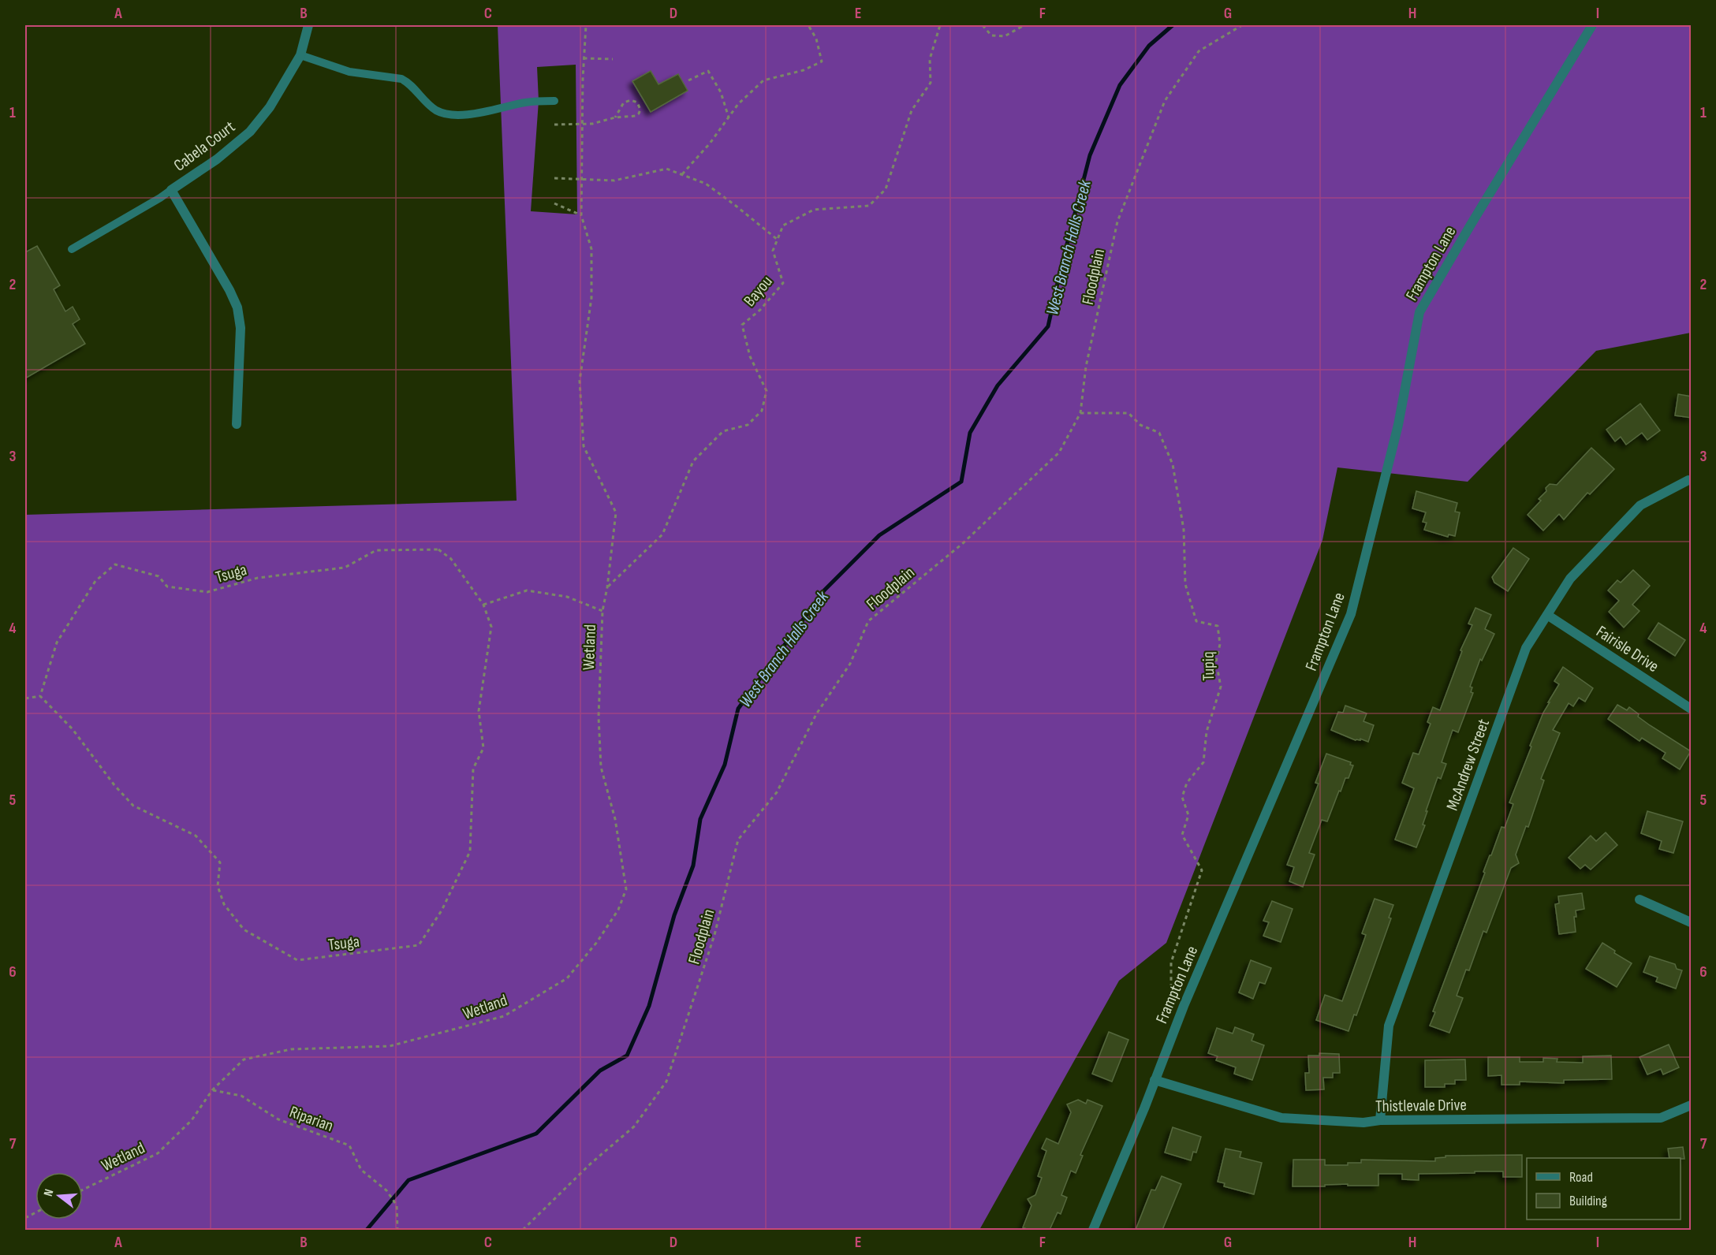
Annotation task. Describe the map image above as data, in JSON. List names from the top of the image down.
{
  "streets": {
    "street": [
      "Cabela Court",
      "Frampton Lane",
      "Fairisle Drive",
      "McAndrew Street",
      "Thistlevale Drive"
    ],
    "path": [
      "Floodplain",
      "Bayou",
      "Tsuga",
      "Wetland",
      "Tupiq",
      "Riparian"
    ]
  },
  "crossings": [
    ["Frampton Lane", "Tupiq"],
    ["Frampton Lane", "Thistlevale Drive"],
    ["Floodplain", "Tupiq"],
    ["Bayou", "Wetland"],
    ["Wetland", "Riparian"],
    ["Fairisle Drive", "McAndrew Street"],
    ["McAndrew Street", "Thistlevale Drive"]
  ],
  "water": ["West Branch Halls Creek"],
  "legend": ["Road", "Building"],
  "north": "left",
  "grid": {
    "columns": [
      "A",
      "B",
      "C",
      "D",
      "E",
      "F",
      "G",
      "H",
      "I"
    ],
    "rows": [
      "1",
      "2",
      "3",
      "4",
      "5",
      "6",
      "7"
    ]
  }
}
